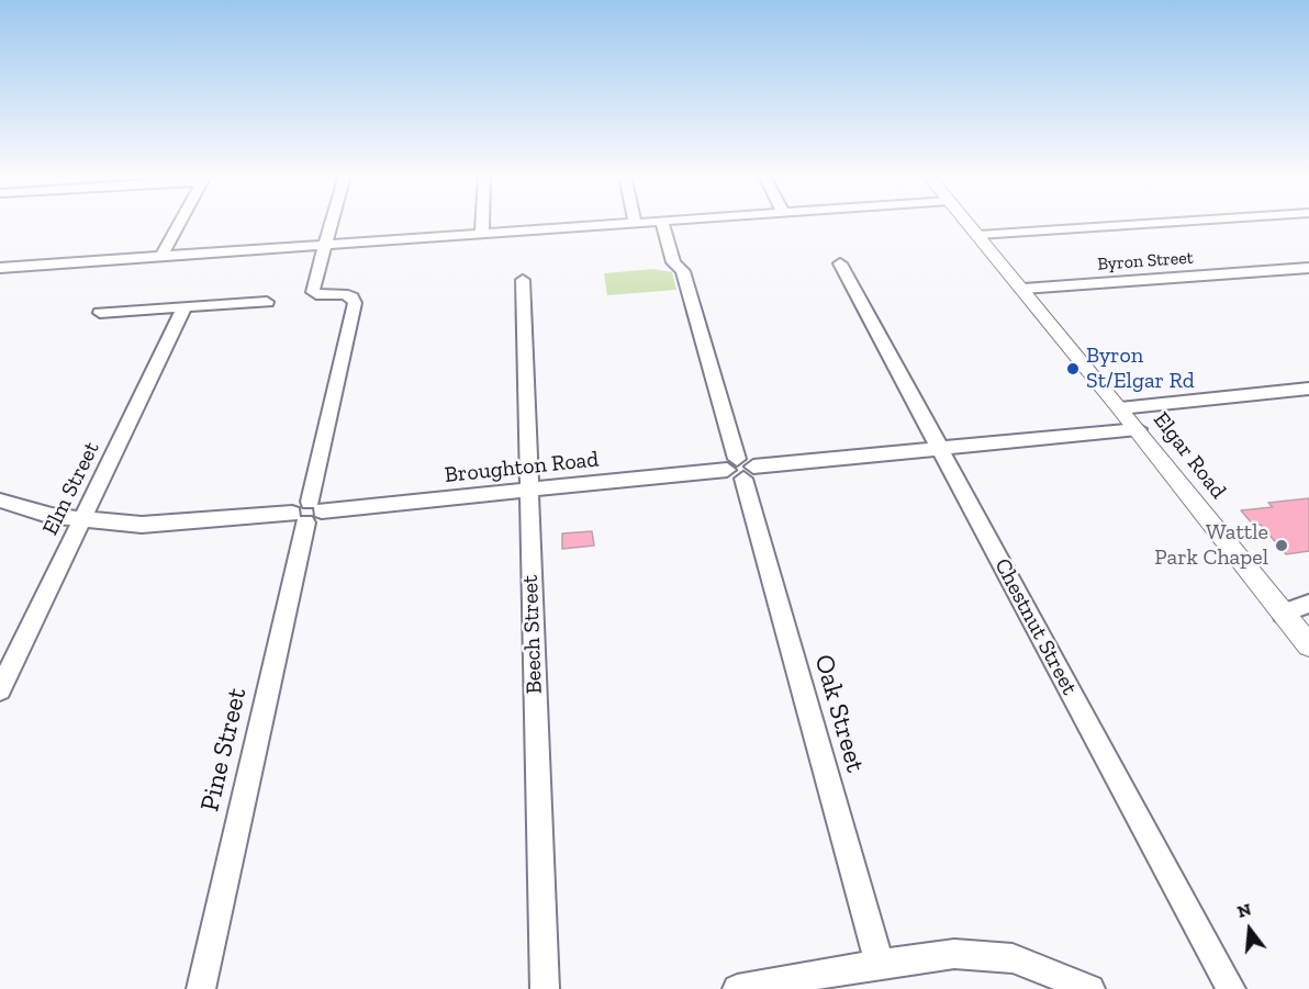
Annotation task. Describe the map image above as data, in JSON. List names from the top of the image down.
{
  "streets": {
    "main road": ["Elgar Road"],
    "street": [
      "Byron Street",
      "Broughton Road",
      "Elm Street",
      "Chestnut Street",
      "Beech Street",
      "Oak Street",
      "Pine Street"
    ]
  },
  "crossings": [
    ["Byron Street", "Elgar Road"],
    ["Elgar Road", "Broughton Road"],
    ["Broughton Road", "Elm Street"],
    ["Broughton Road", "Chestnut Street"],
    ["Broughton Road", "Beech Street"],
    ["Broughton Road", "Oak Street"],
    ["Broughton Road", "Pine Street"]
  ],
  "places": ["Byron St/Elgar Rd", "Wattle Park Chapel"],
  "north": "top"
}
